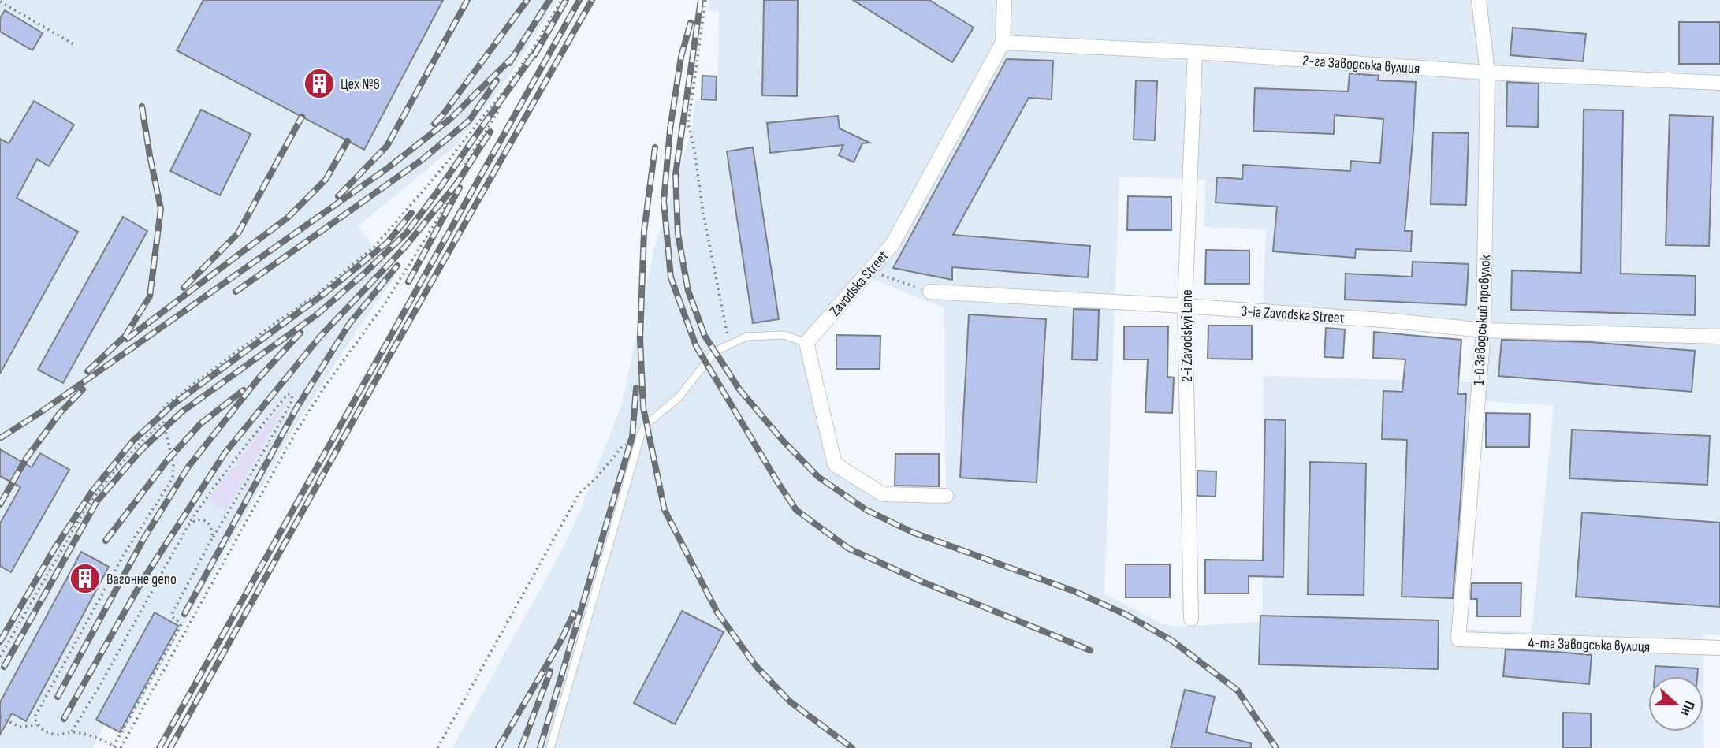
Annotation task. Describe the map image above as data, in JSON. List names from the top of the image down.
{
  "streets": {
    "street": [
      "2-га Заводська вулиця",
      "Zavodska Street",
      "3-ia Zavodska Street",
      "1-й Заводський провулок",
      "2-i Zavodskyi Lane",
      "4-та Заводська вулиця"
    ]
  },
  "crossings": [
    ["2-га Заводська вулиця", "Zavodska Street"],
    ["2-га Заводська вулиця", "1-й Заводський провулок"],
    ["2-га Заводська вулиця", "2-i Zavodskyi Lane"],
    ["3-ia Zavodska Street", "1-й Заводський провулок"],
    ["3-ia Zavodska Street", "2-i Zavodskyi Lane"],
    ["1-й Заводський провулок", "4-та Заводська вулиця"]
  ],
  "places": {
    "building": ["Цех №8", "Вагонне депо"]
  },
  "north": "right"
}
